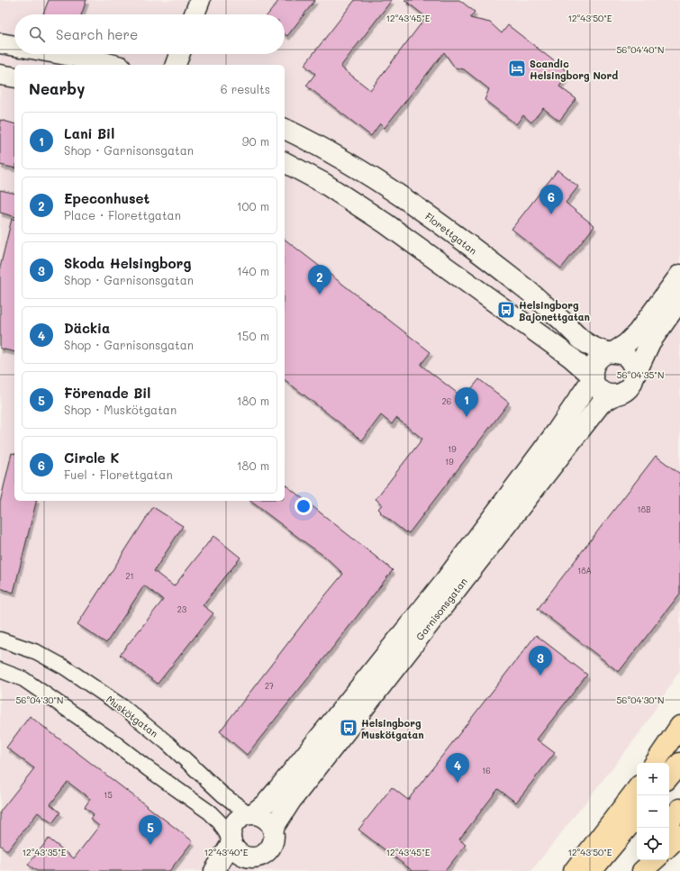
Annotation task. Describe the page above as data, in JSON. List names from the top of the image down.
{
  "streets": {
    "street": ["Florettgatan", "Garnisonsgatan", "Muskötgatan"]
  },
  "crossings": [
    ["Florettgatan", "Garnisonsgatan"],
    ["Garnisonsgatan", "Muskötgatan"]
  ],
  "places": {
    "hotel": ["Scandic Helsingborg Nord"],
    "bus stop": ["Helsingborg Bajonettgatan", "Helsingborg Muskötgatan"]
  },
  "house_numbers": [
    "26",
    "19",
    "19",
    "18B",
    "18A",
    "21",
    "23",
    "27",
    "16",
    "15"
  ],
  "page": {
    "search": "Search here",
    "heading": ["Nearby", "6 results"],
    "list": [
      {
        "mark": "1",
        "name": "Lani Bil",
        "note": "Shop · Garnisonsgatan",
        "value": "90 m"
      },
      {
        "mark": "2",
        "name": "Epeconhuset",
        "note": "Place · Florettgatan",
        "value": "100 m"
      },
      {
        "mark": "3",
        "name": "Skoda Helsingborg",
        "note": "Shop · Garnisonsgatan",
        "value": "140 m"
      },
      {
        "mark": "4",
        "name": "Däckia",
        "note": "Shop · Garnisonsgatan",
        "value": "150 m"
      },
      {
        "mark": "5",
        "name": "Förenade Bil",
        "note": "Shop · Muskötgatan",
        "value": "180 m"
      },
      {
        "mark": "6",
        "name": "Circle K",
        "note": "Fuel · Florettgatan",
        "value": "180 m"
      }
    ],
    "pins": [
      "6",
      "2",
      "1",
      "3",
      "4",
      "5"
    ],
    "map_buttons": ["+", "−"]
  },
  "coordinates": [
    "12°43'45\"E",
    "12°43'50\"E",
    "56°04'40\"N",
    "56°04'35\"N",
    "56°04'30\"N",
    "12°43'35\"E",
    "12°43'40\"E"
  ]
}
